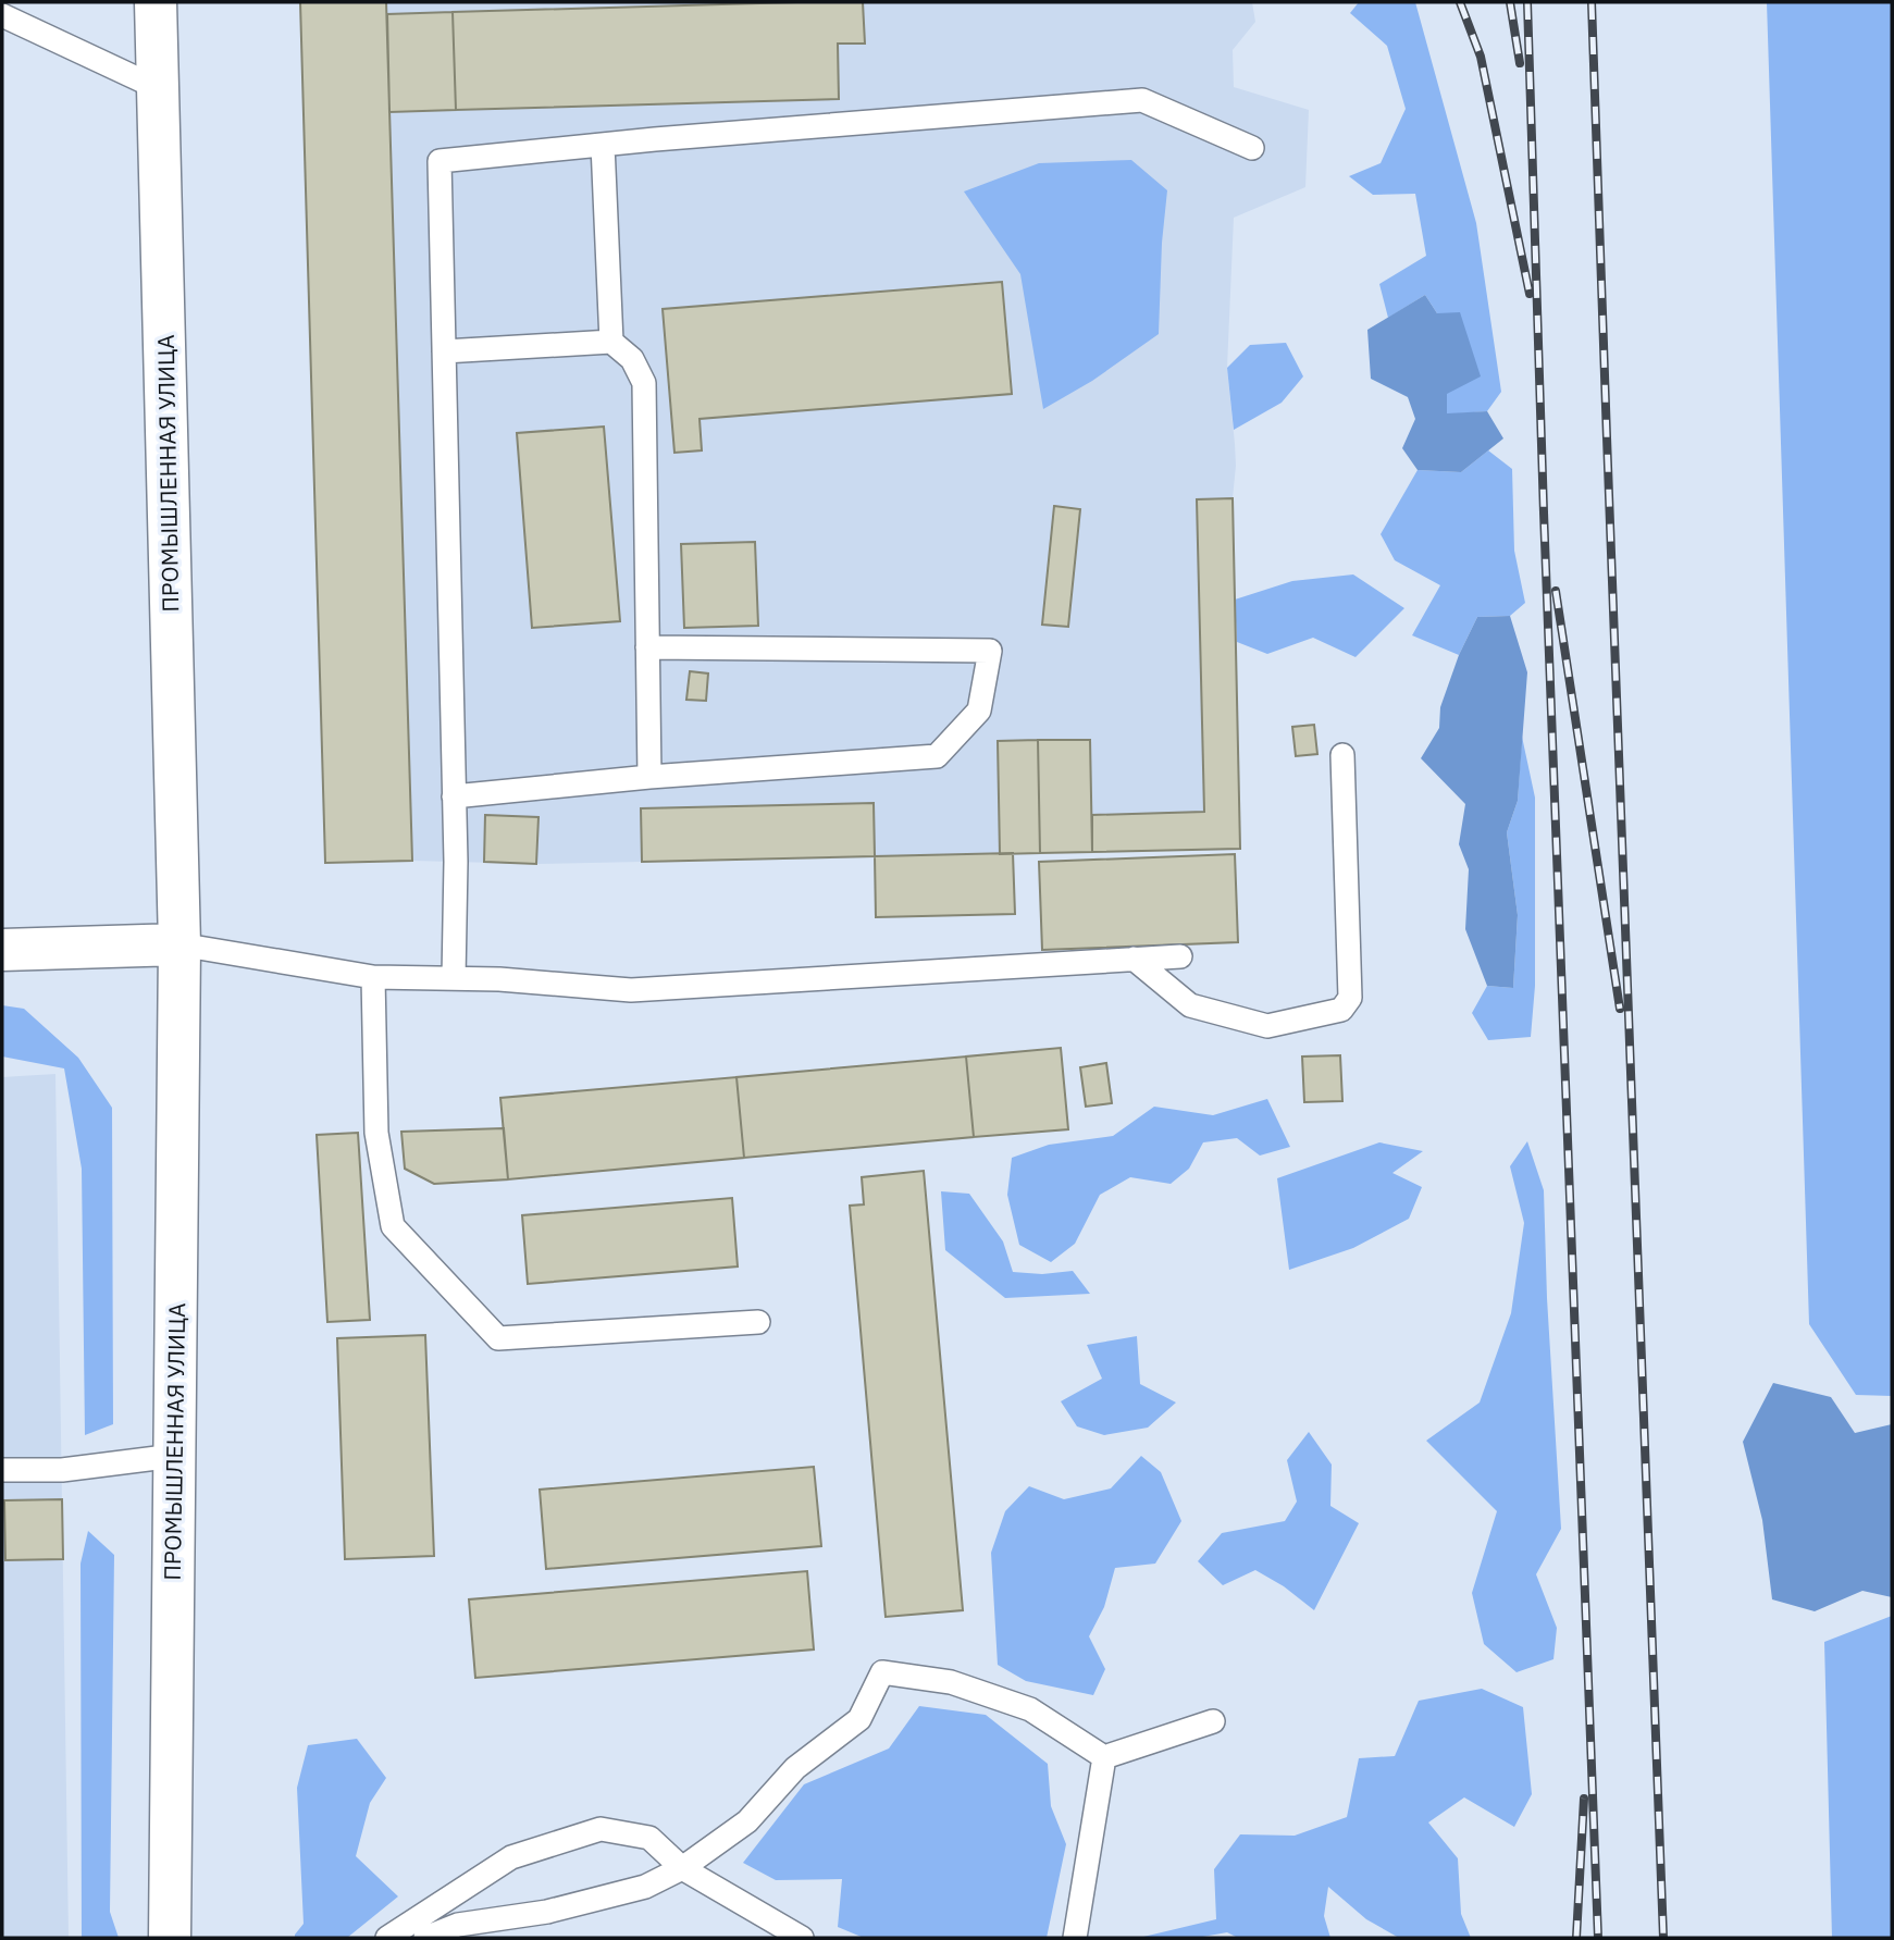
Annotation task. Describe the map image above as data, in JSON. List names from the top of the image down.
{
  "streets": {
    "street": ["ПРОМЫШЛЕННАЯ УЛИЦА"]
  }
}
